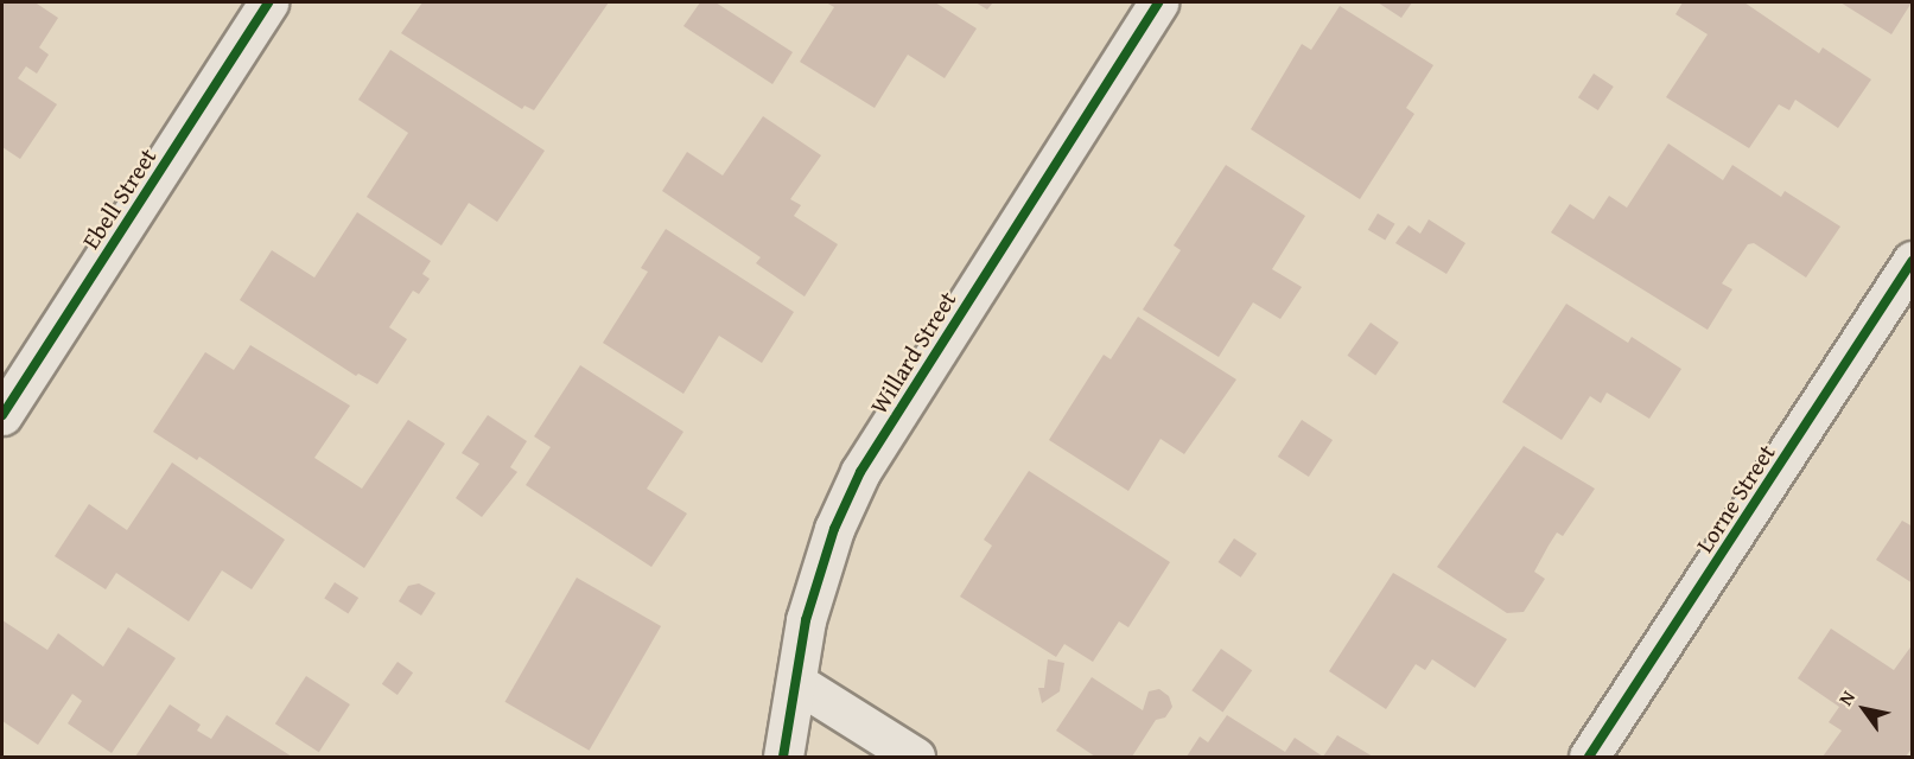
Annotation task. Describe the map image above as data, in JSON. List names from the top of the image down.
{
  "streets": {
    "street": ["Ebell Street", "Willard Street", "Lorne Street"]
  },
  "north": "top left"
}
